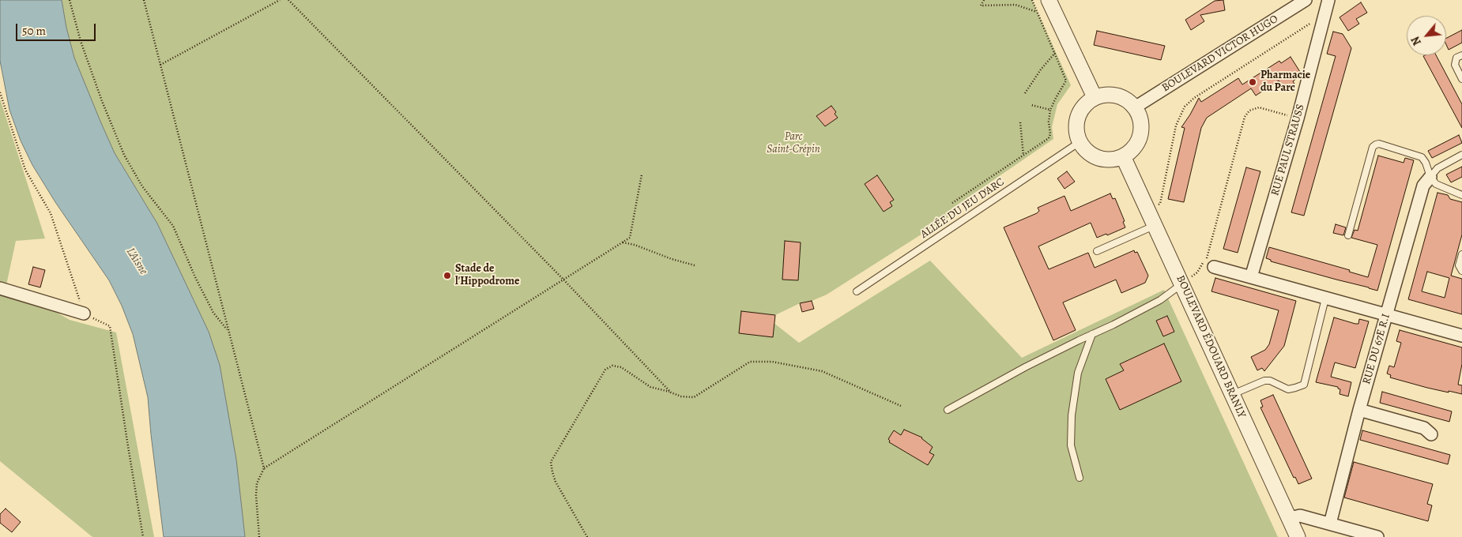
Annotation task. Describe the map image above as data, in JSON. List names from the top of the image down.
{
  "streets": {
    "street": [
      "BOULEVARD VICTOR HUGO",
      "RUE PAUL STRAUSS",
      "BOULEVARD ÉDOUARD BRANLY",
      "RUE DU 67E R.I"
    ],
    "lane": ["ALLÉE DU JEU D'ARC"]
  },
  "crossings": [
    ["BOULEVARD VICTOR HUGO", "ALLÉE DU JEU D'ARC"],
    ["BOULEVARD VICTOR HUGO", "BOULEVARD ÉDOUARD BRANLY"],
    ["ALLÉE DU JEU D'ARC", "BOULEVARD ÉDOUARD BRANLY"]
  ],
  "water": ["L'Aisne"],
  "parks": ["Parc Saint-Crépin"],
  "places": ["Pharmacie du Parc", "Stade de l'Hippodrome"],
  "scale_bar": "50 m",
  "north": "bottom left"
}
